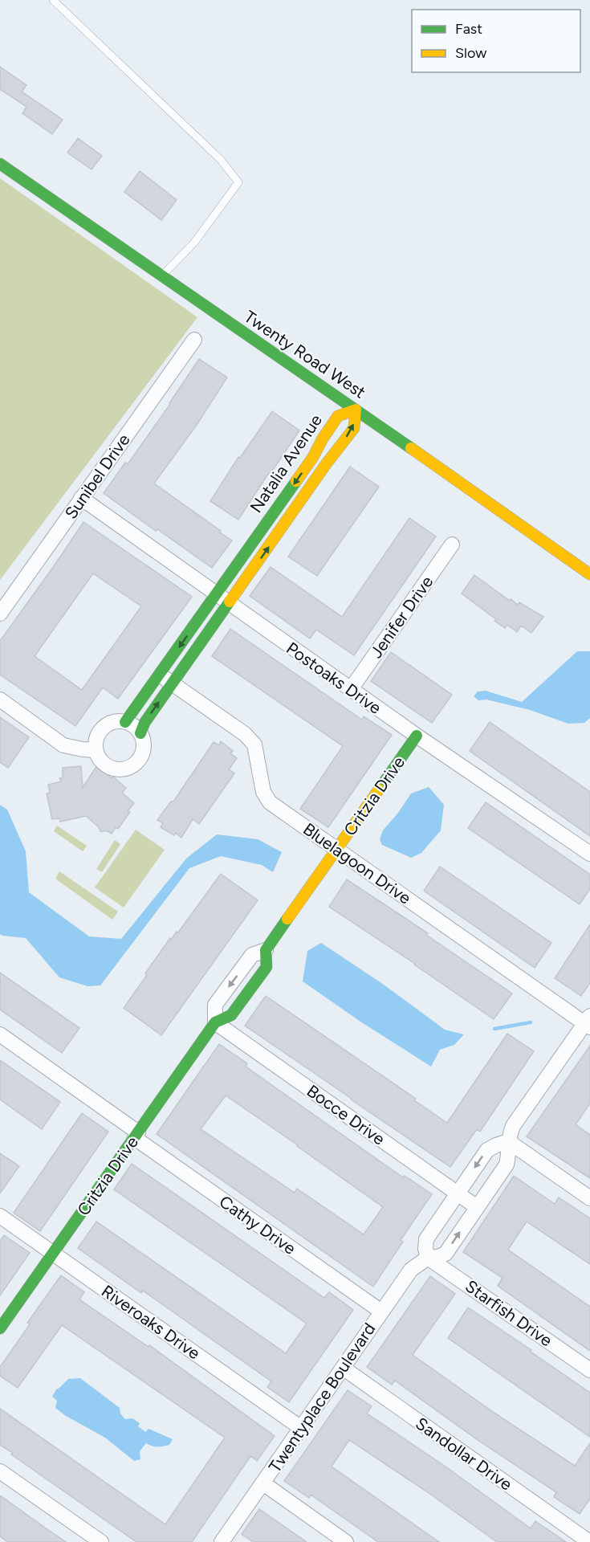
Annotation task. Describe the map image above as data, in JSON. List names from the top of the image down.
{
  "streets": {
    "street": [
      "Twenty Road West",
      "Natalia Avenue",
      "Sunibel Drive",
      "Jenifer Drive",
      "Postoaks Drive",
      "Critzia Drive",
      "Bluelagoon Drive",
      "Bocce Drive",
      "Cathy Drive",
      "Starfish Drive",
      "Riveroaks Drive",
      "Twentyplace Boulevard",
      "Sandollar Drive"
    ]
  },
  "crossings": [
    ["Twenty Road West", "Natalia Avenue"],
    ["Natalia Avenue", "Postoaks Drive"],
    ["Natalia Avenue", "Bluelagoon Drive"],
    ["Sunibel Drive", "Postoaks Drive"],
    ["Jenifer Drive", "Postoaks Drive"],
    ["Postoaks Drive", "Critzia Drive"],
    ["Critzia Drive", "Bluelagoon Drive"],
    ["Critzia Drive", "Bocce Drive"],
    ["Critzia Drive", "Cathy Drive"],
    ["Critzia Drive", "Riveroaks Drive"],
    ["Bluelagoon Drive", "Twentyplace Boulevard"],
    ["Bocce Drive", "Twentyplace Boulevard"],
    ["Cathy Drive", "Twentyplace Boulevard"],
    ["Starfish Drive", "Twentyplace Boulevard"],
    ["Riveroaks Drive", "Twentyplace Boulevard"],
    ["Twentyplace Boulevard", "Sandollar Drive"]
  ],
  "legend": ["Fast", "Slow"]
}
